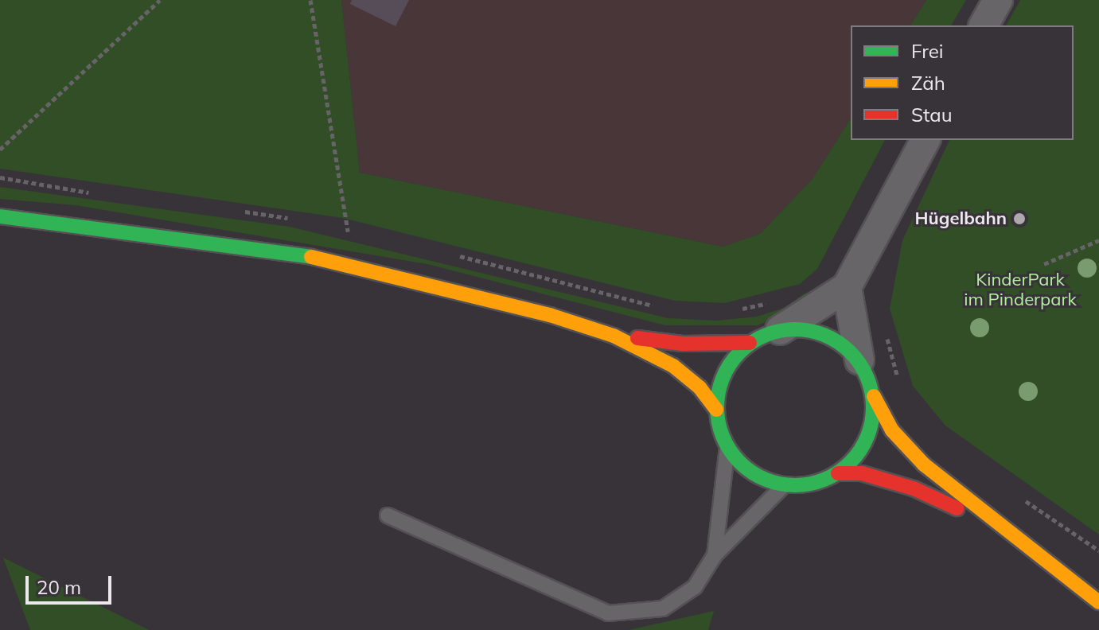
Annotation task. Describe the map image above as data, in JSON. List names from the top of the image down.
{
  "parks": ["KinderPark im Pinderpark"],
  "places": ["Hügelbahn"],
  "legend": ["Frei", "Zäh", "Stau"],
  "scale_bar": "20 m"
}
